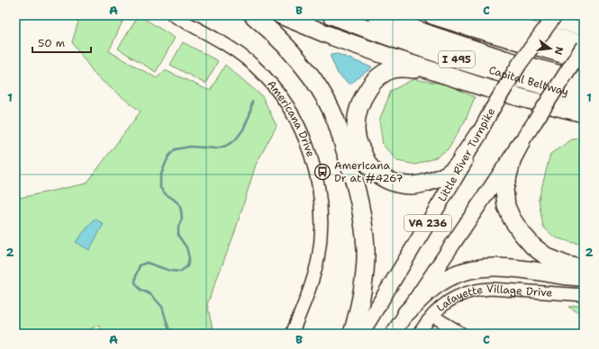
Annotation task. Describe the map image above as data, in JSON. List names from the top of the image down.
{
  "streets": {
    "highway": ["I 495", "Capital Beltway"],
    "main road": ["Little River Turnpike", "VA 236"],
    "street": ["Americana Drive", "Lafayette Village Drive"]
  },
  "places": {
    "bus stop": ["Americana Dr at #4267"]
  },
  "scale_bar": "50 m",
  "north": "right",
  "grid": {
    "columns": ["A", "B", "C"],
    "rows": ["1", "2"]
  }
}
